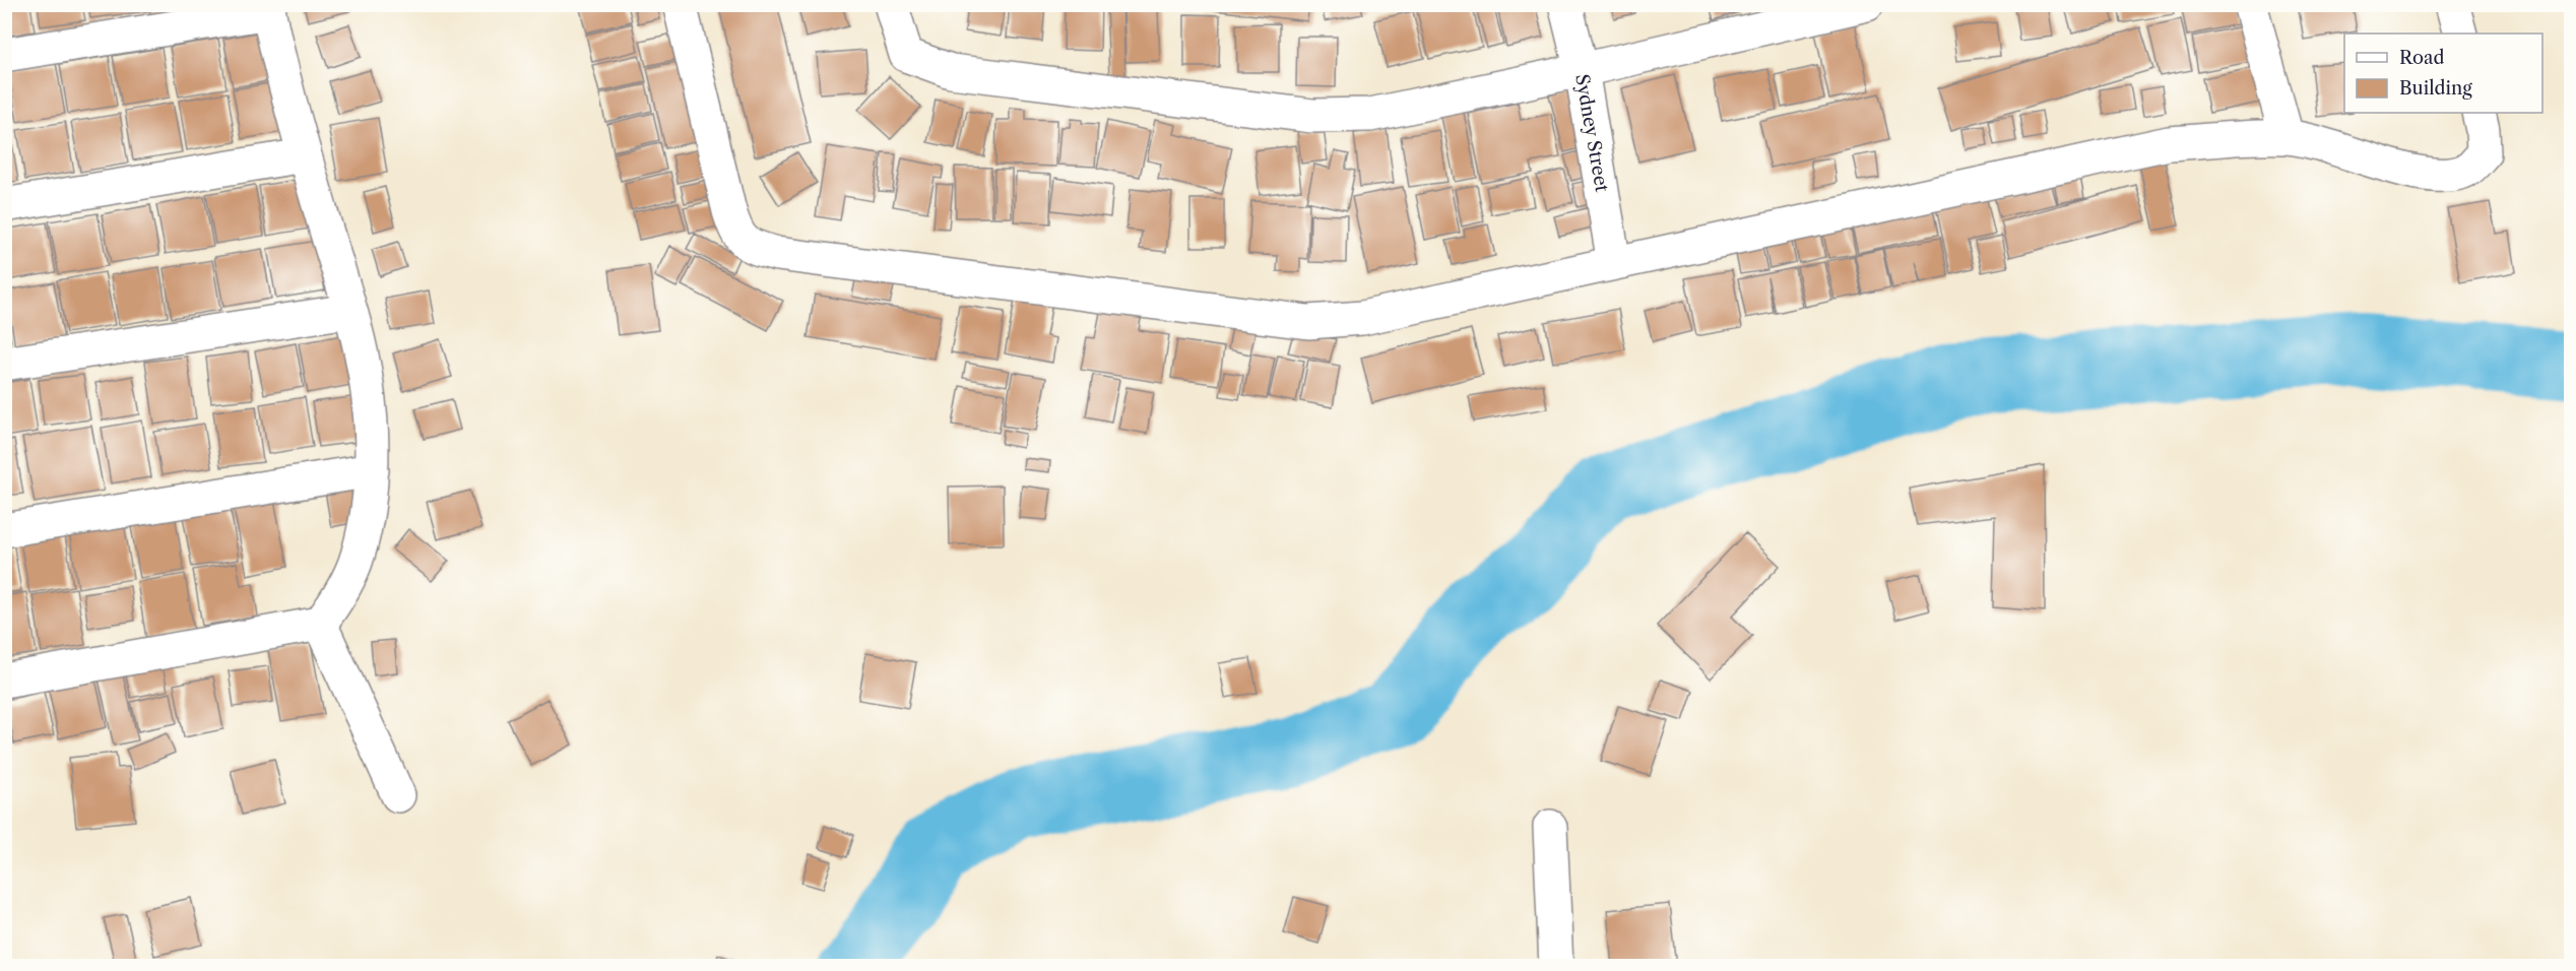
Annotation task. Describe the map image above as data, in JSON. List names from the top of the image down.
{
  "streets": {
    "street": ["Sydney Street"]
  },
  "legend": ["Road", "Building"]
}
